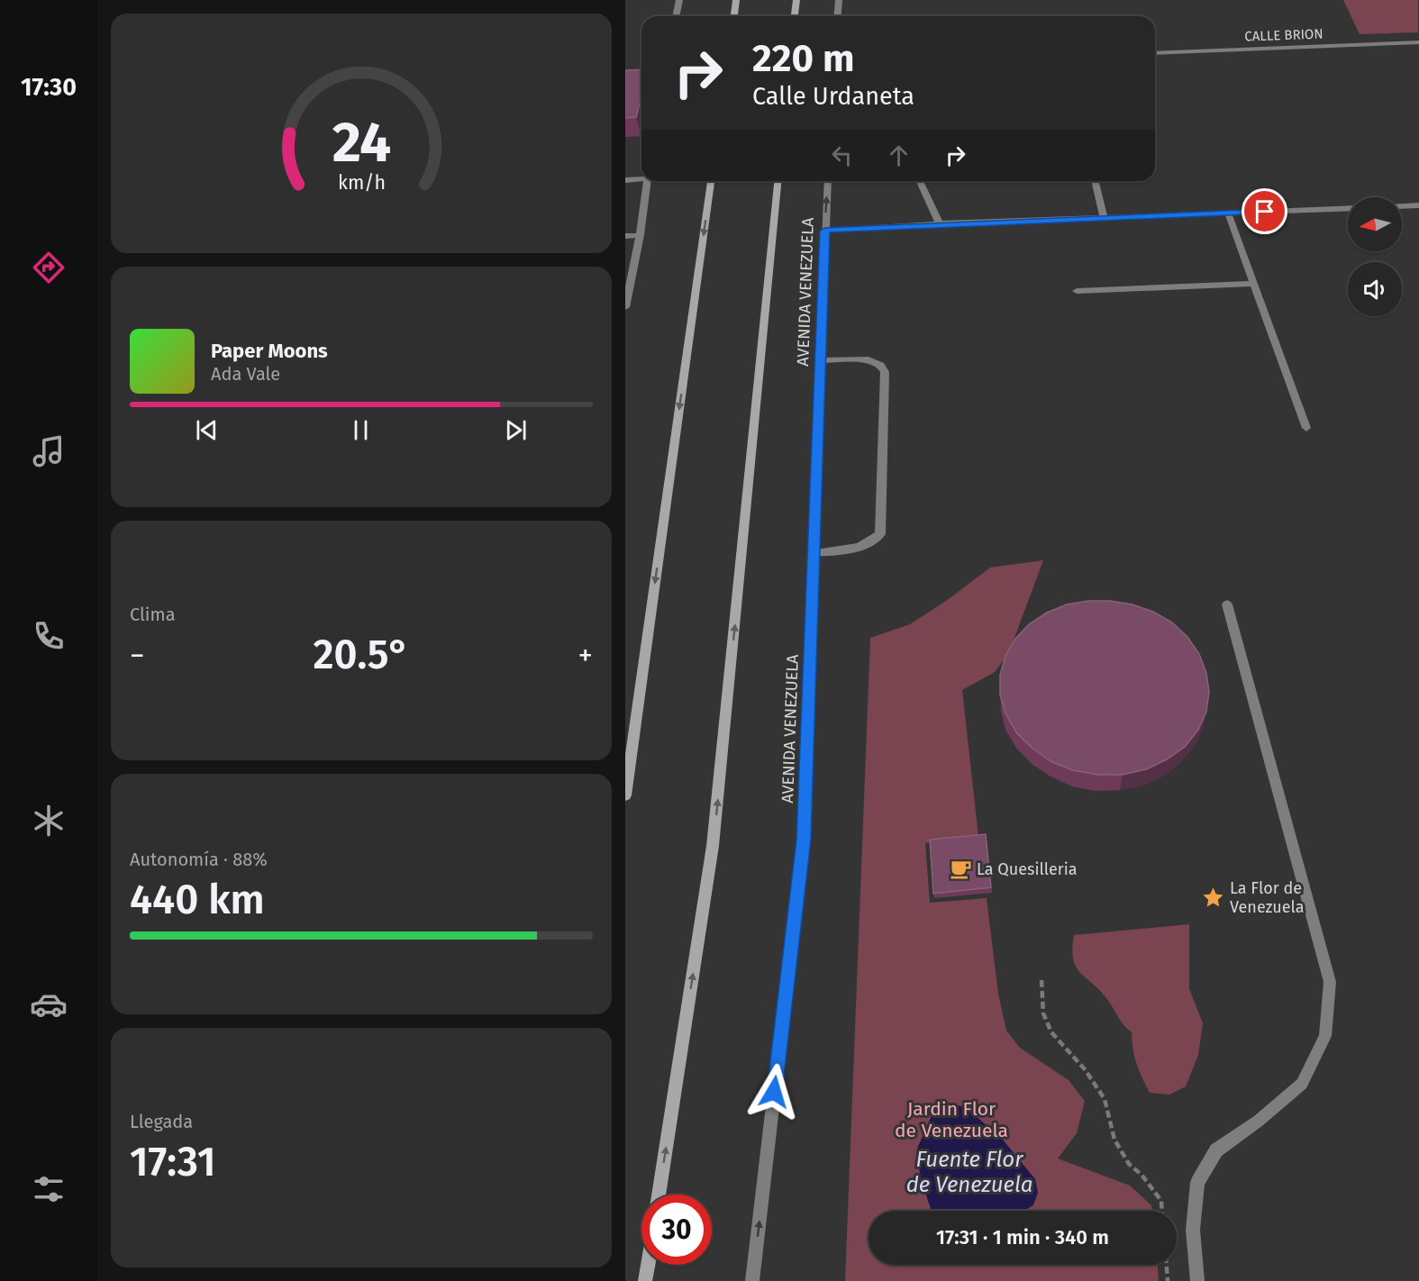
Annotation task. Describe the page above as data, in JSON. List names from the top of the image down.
{
  "streets": {
    "street": ["CALLE BRION", "AVENIDA VENEZUELA"]
  },
  "water": ["Fuente Flor de Venezuela"],
  "parks": ["Jardin Flor de Venezuela"],
  "places": {
    "cafe": ["La Quesilleria"],
    "place": ["La Flor de Venezuela"]
  },
  "north": "left",
  "page": {
    "tabs": "17:30",
    "turn": ["220 m", "Calle Urdaneta"],
    "song": ["Paper Moons", "Ada Vale"],
    "tile": [
      "Clima",
      ["Autonomía · 88%", "440 km"],
      ["Llegada", "17:31"]
    ],
    "heat": ["−", "20.5°", "+"],
    "limit": "30",
    "trip": "17:31 · 1 min · 340 m",
    "gauge": ["24", "km/h"]
  }
}
